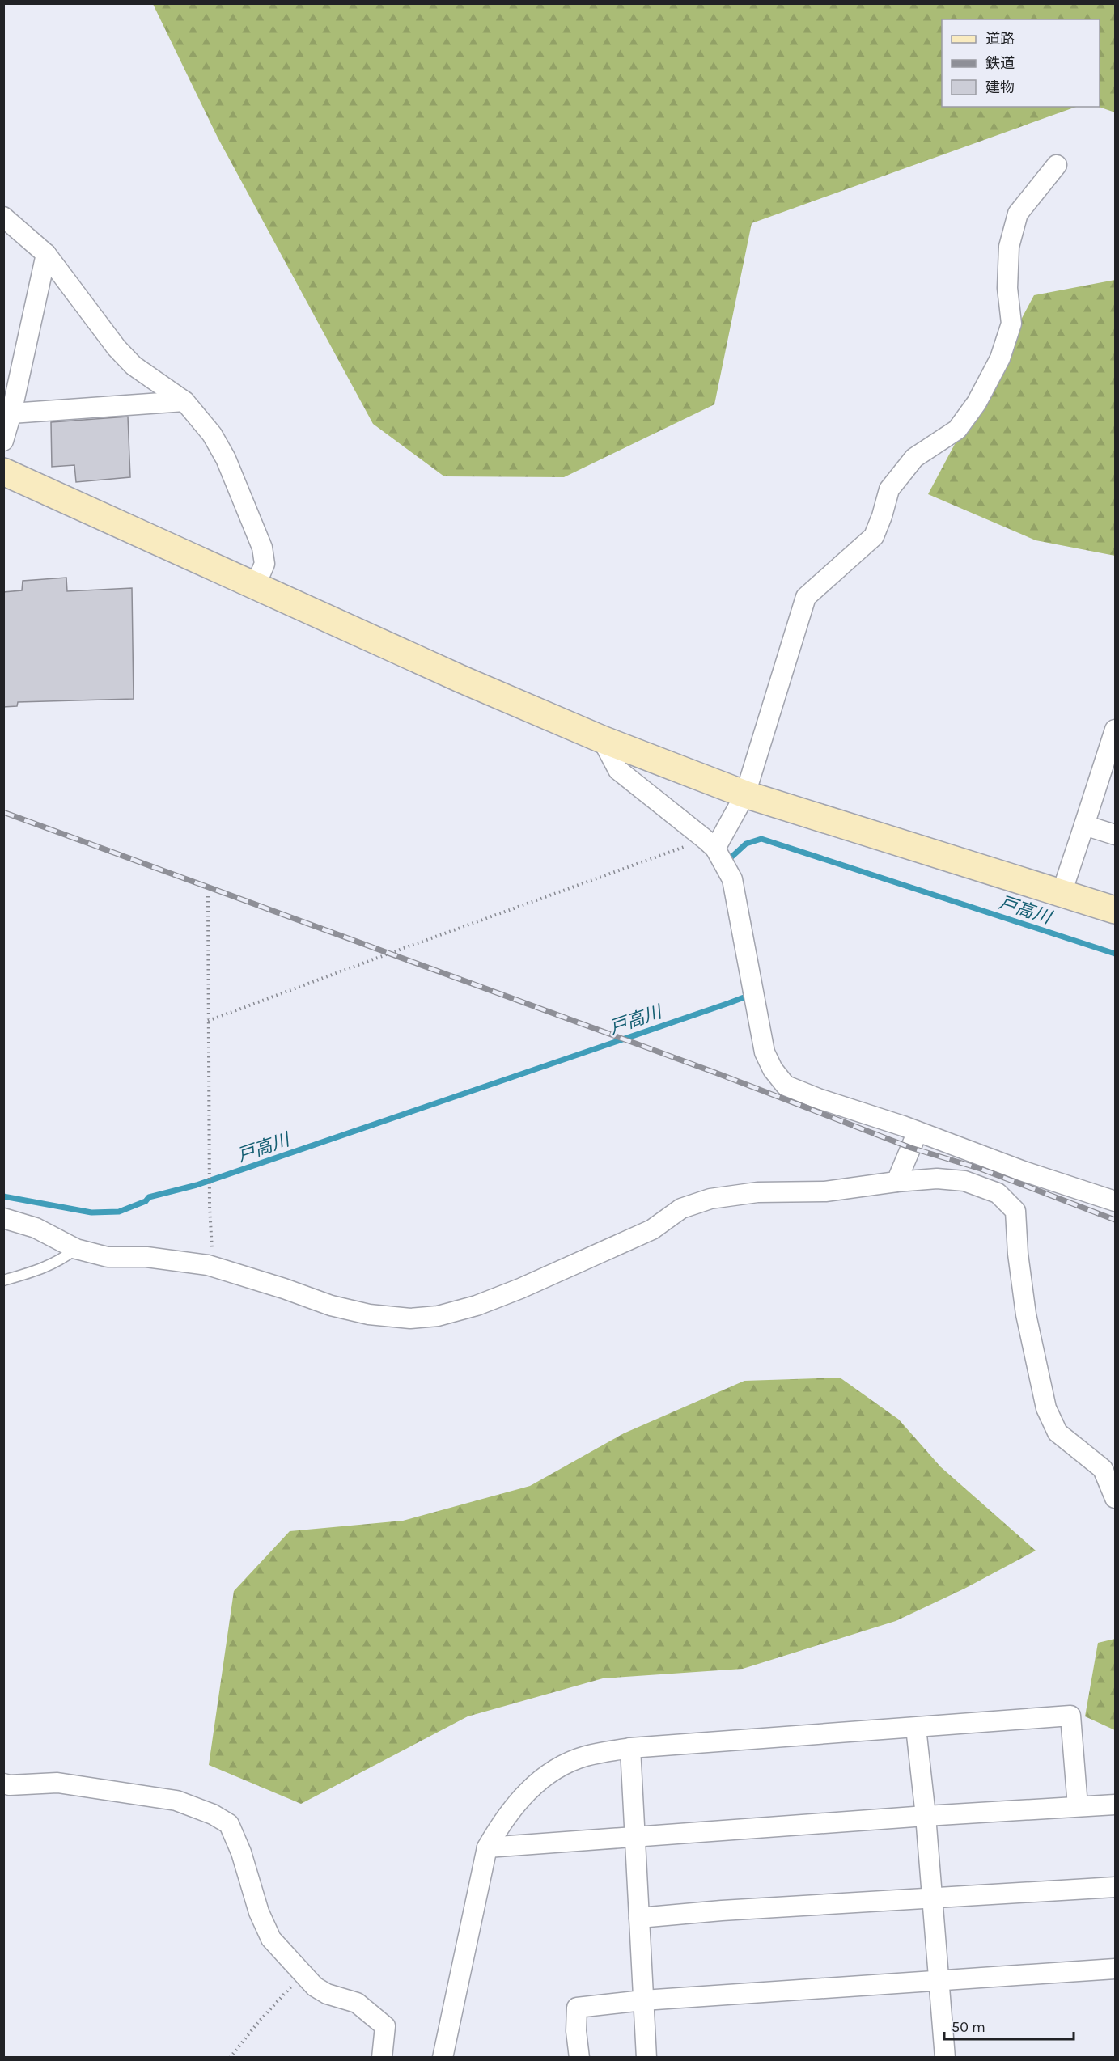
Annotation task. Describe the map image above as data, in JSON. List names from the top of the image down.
{
  "water": ["戸高川"],
  "legend": ["道路", "鉄道", "建物"],
  "scale_bar": "50 m"
}
